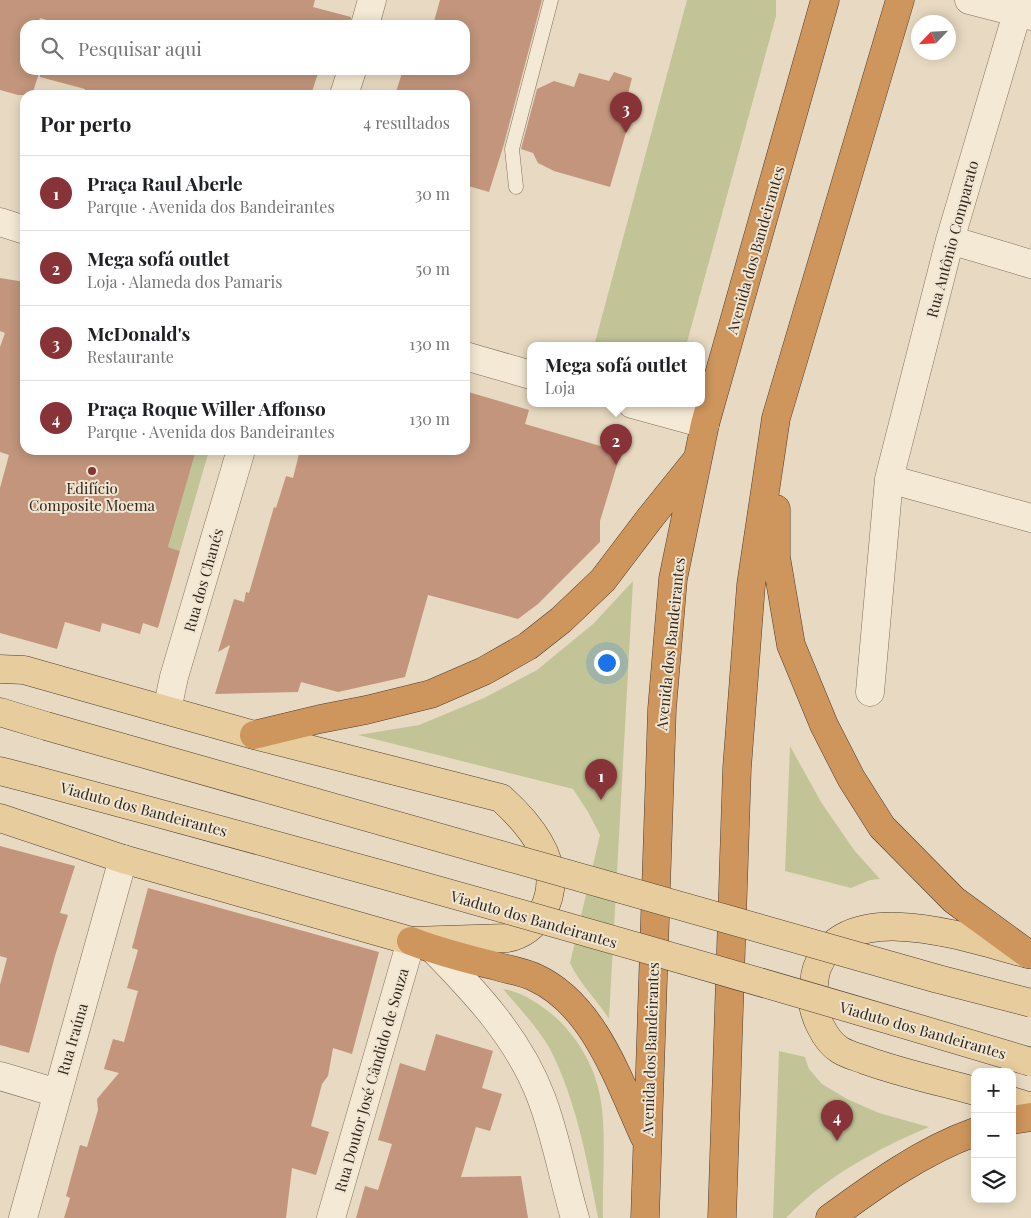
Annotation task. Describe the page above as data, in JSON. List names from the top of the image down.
{
  "streets": {
    "highway": ["Avenida dos Bandeirantes"],
    "main road": ["Viaduto dos Bandeirantes"],
    "street": [
      "Rua Antônio Comparato",
      "Rua dos Chanés",
      "Rua Iraúna",
      "Rua Doutor José Cândido de Souza"
    ]
  },
  "places": ["Edifício Composite Moema"],
  "north": "bottom left",
  "page": {
    "search": "Pesquisar aqui",
    "heading": ["Por perto", "4 resultados"],
    "pins": [
      "3",
      "2",
      "1",
      "4"
    ],
    "list": [
      {
        "mark": "1",
        "name": "Praça Raul Aberle",
        "note": "Parque · Avenida dos Bandeirantes",
        "value": "30 m"
      },
      {
        "mark": "2",
        "name": "Mega sofá outlet",
        "note": "Loja · Alameda dos Pamaris",
        "value": "50 m"
      },
      {
        "mark": "3",
        "name": "McDonald's",
        "note": "Restaurante",
        "value": "130 m"
      },
      {
        "mark": "4",
        "name": "Praça Roque Willer Affonso",
        "note": "Parque · Avenida dos Bandeirantes",
        "value": "130 m"
      }
    ],
    "popup": ["Mega sofá outlet", "Loja"],
    "map_buttons": ["+", "−"]
  }
}
